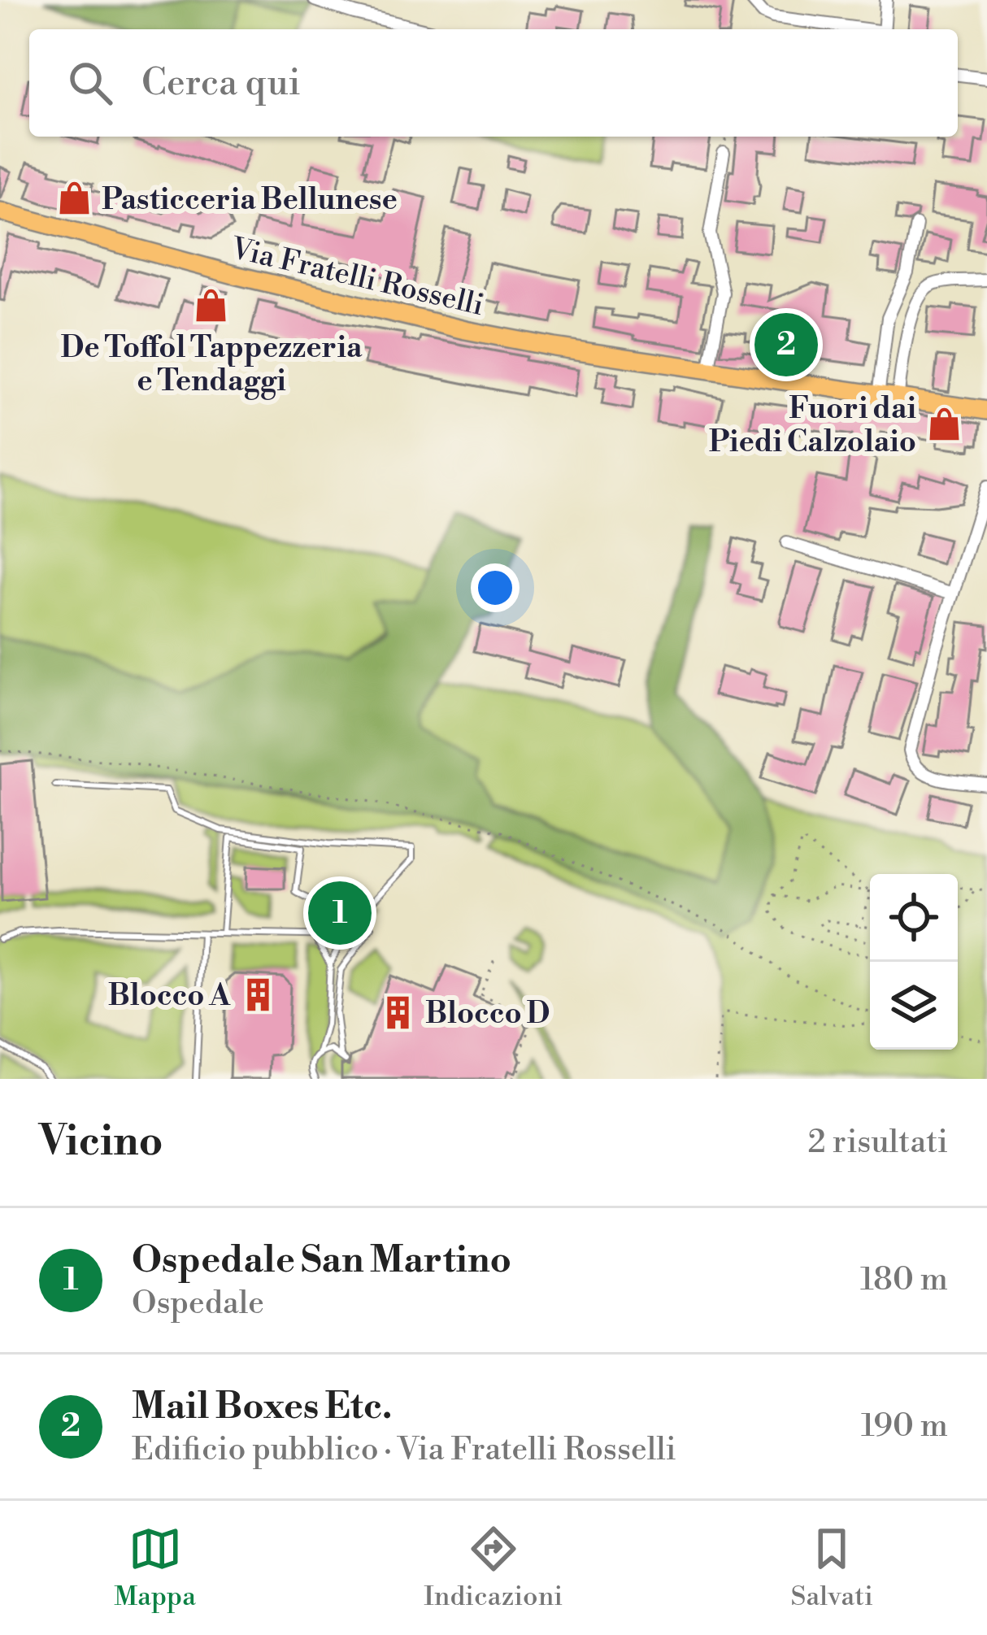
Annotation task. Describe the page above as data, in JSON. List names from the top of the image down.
{
  "streets": {
    "main road": ["Via Fratelli Rosselli"]
  },
  "places": {
    "shop": ["Pasticceria Bellunese", "De Toffol Tappezzeria e Tendaggi", "Fuori dai Piedi Calzolaio"],
    "building": ["Blocco A", "Blocco D"]
  },
  "page": {
    "search": "Cerca qui",
    "pins": ["2", "1"],
    "heading": ["Vicino", "2 risultati"],
    "list": [
      {
        "mark": "1",
        "name": "Ospedale San Martino",
        "note": "Ospedale",
        "value": "180 m"
      },
      {
        "mark": "2",
        "name": "Mail Boxes Etc.",
        "note": "Edificio pubblico · Via Fratelli Rosselli",
        "value": "190 m"
      }
    ],
    "nav": ["Mappa", "Indicazioni", "Salvati"]
  }
}
